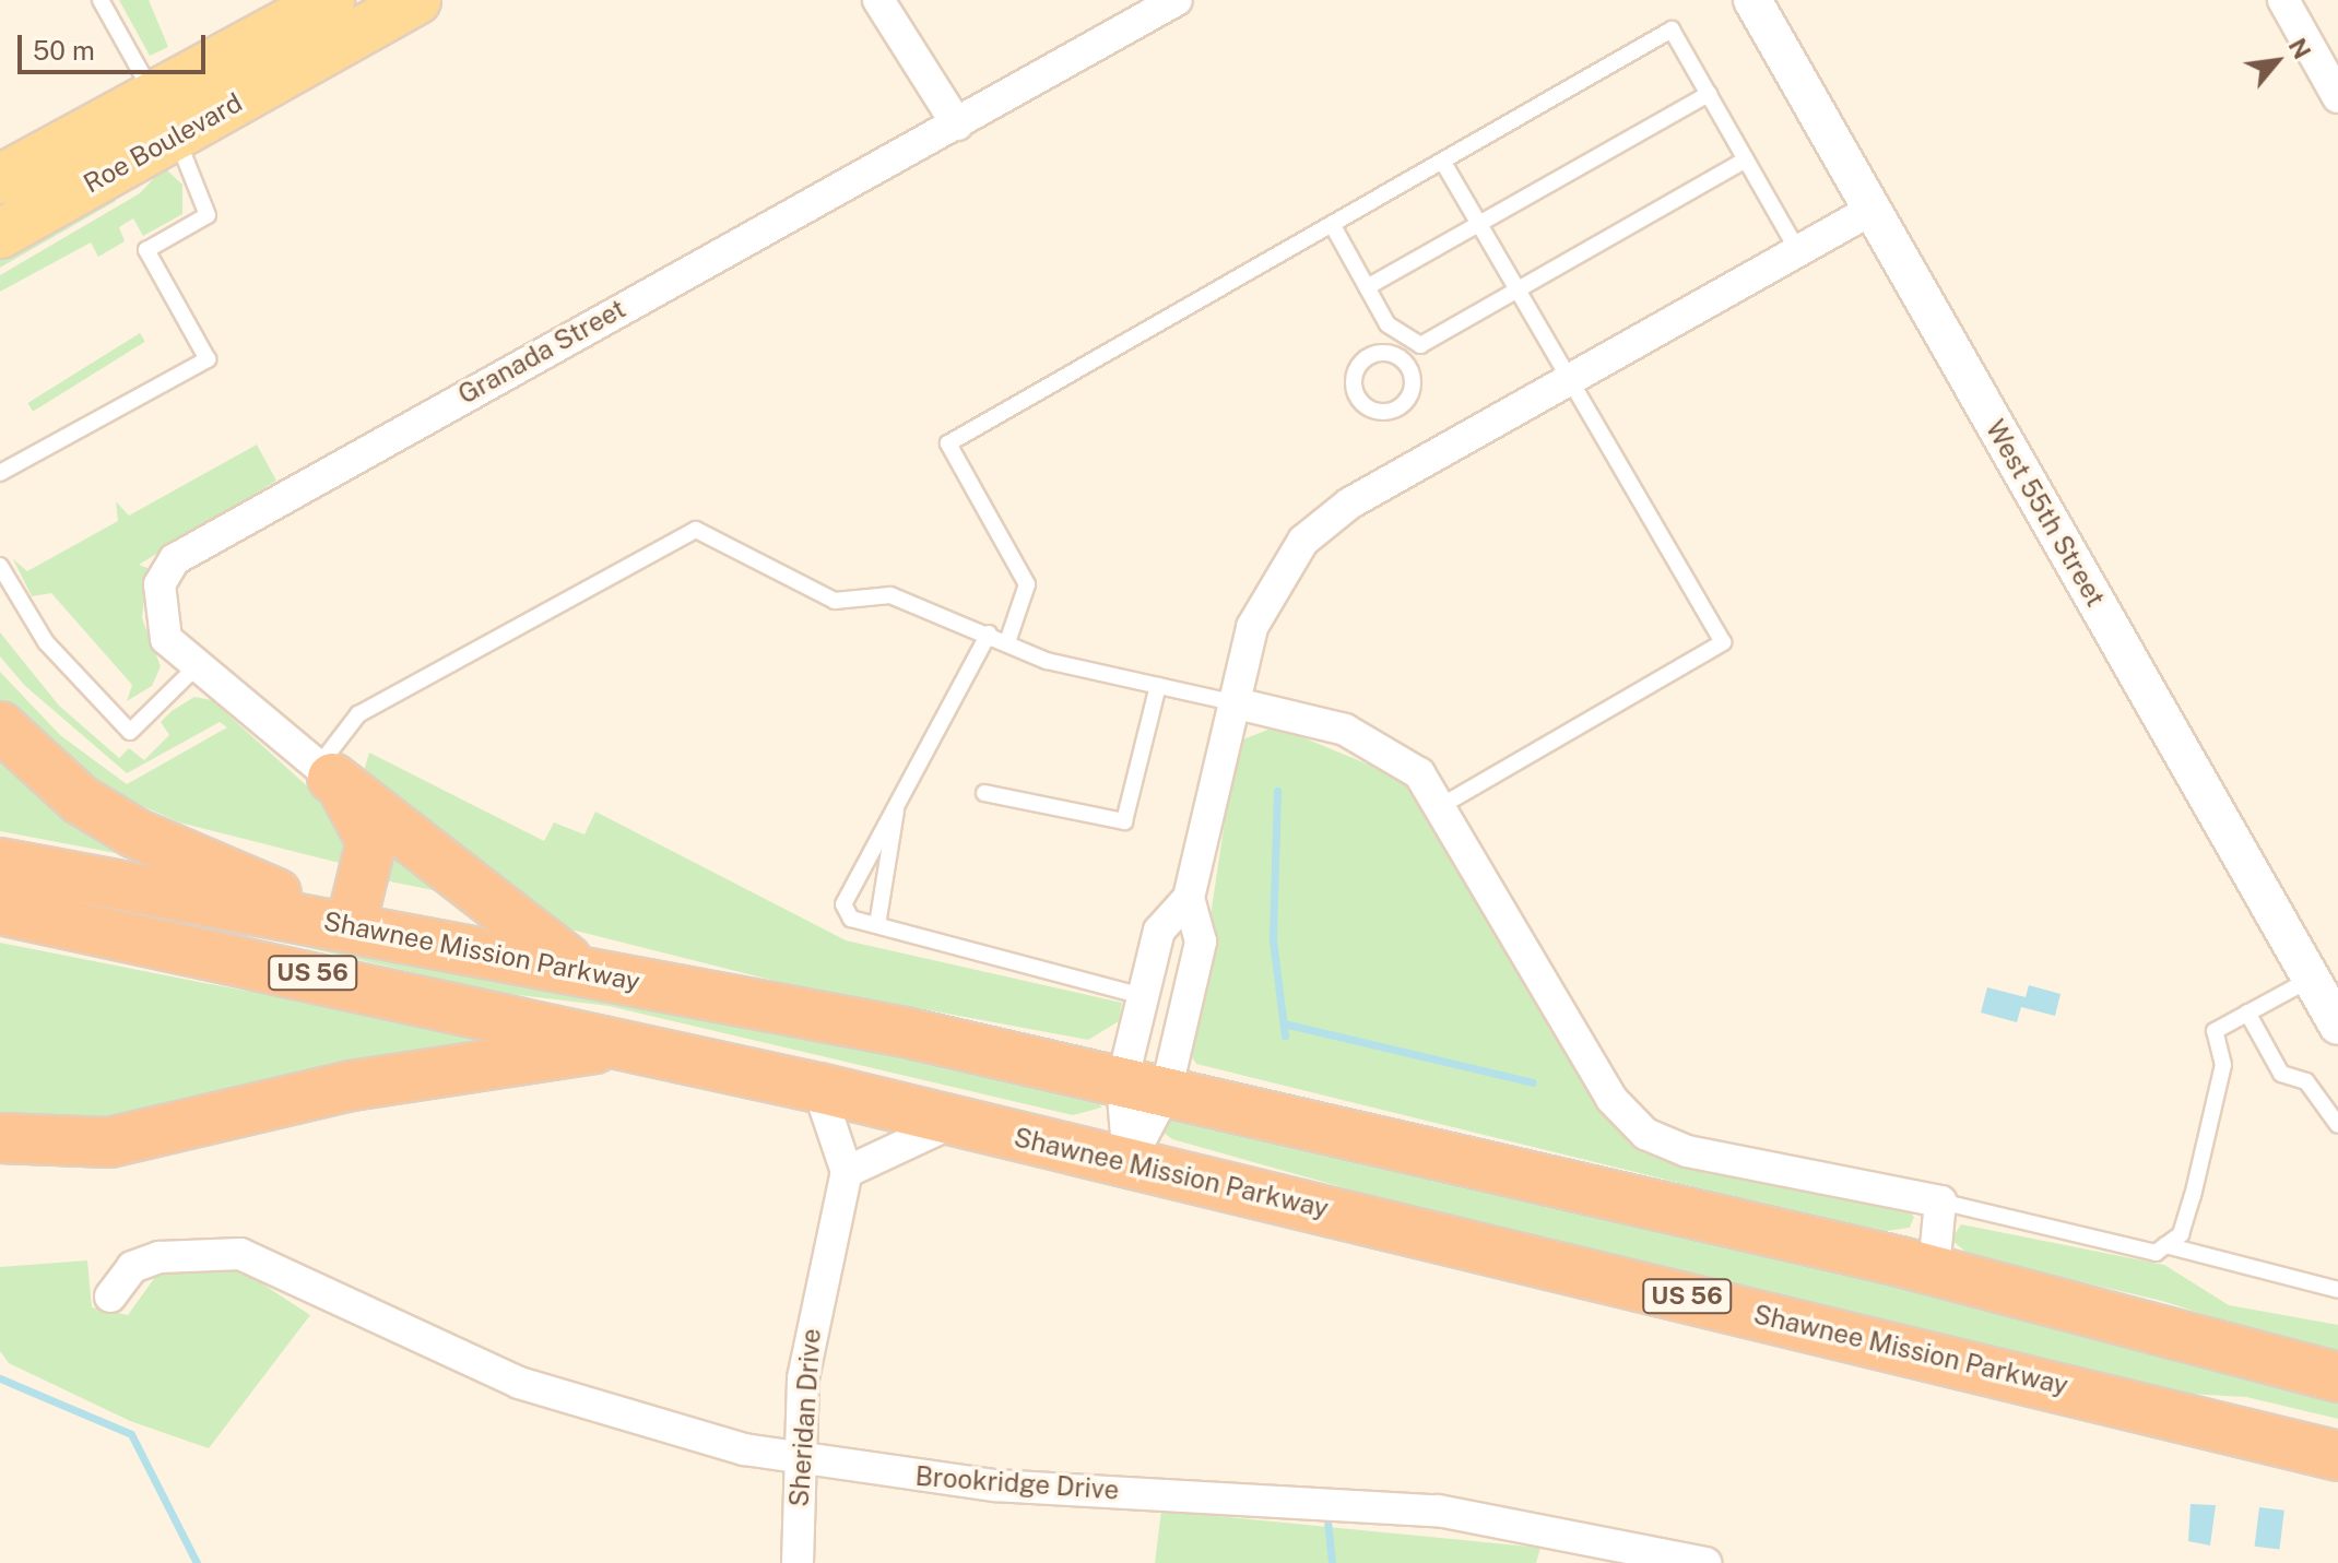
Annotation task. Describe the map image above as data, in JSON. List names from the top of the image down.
{
  "streets": {
    "highway": ["Shawnee Mission Parkway", "US 56"],
    "main road": ["Roe Boulevard"],
    "street": [
      "Granada Street",
      "West 55th Street",
      "Sheridan Drive",
      "Brookridge Drive"
    ]
  },
  "crossings": [
    ["Sheridan Drive", "Brookridge Drive"]
  ],
  "scale_bar": "50 m",
  "north": "top right"
}
